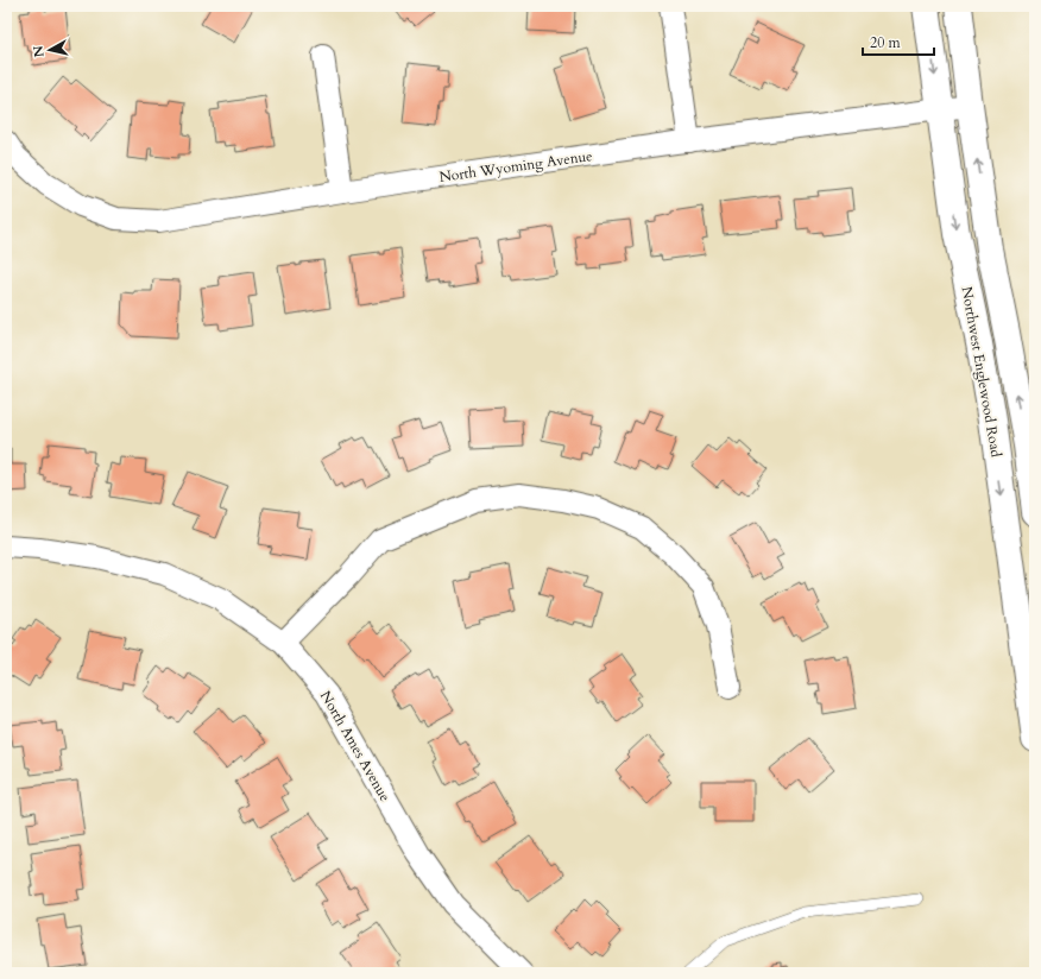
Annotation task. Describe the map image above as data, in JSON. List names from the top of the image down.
{
  "streets": {
    "main road": ["Northwest Englewood Road"],
    "street": ["North Wyoming Avenue", "North Ames Avenue"]
  },
  "crossings": [
    ["North Wyoming Avenue", "Northwest Englewood Road"]
  ],
  "scale_bar": "20 m",
  "north": "left"
}
